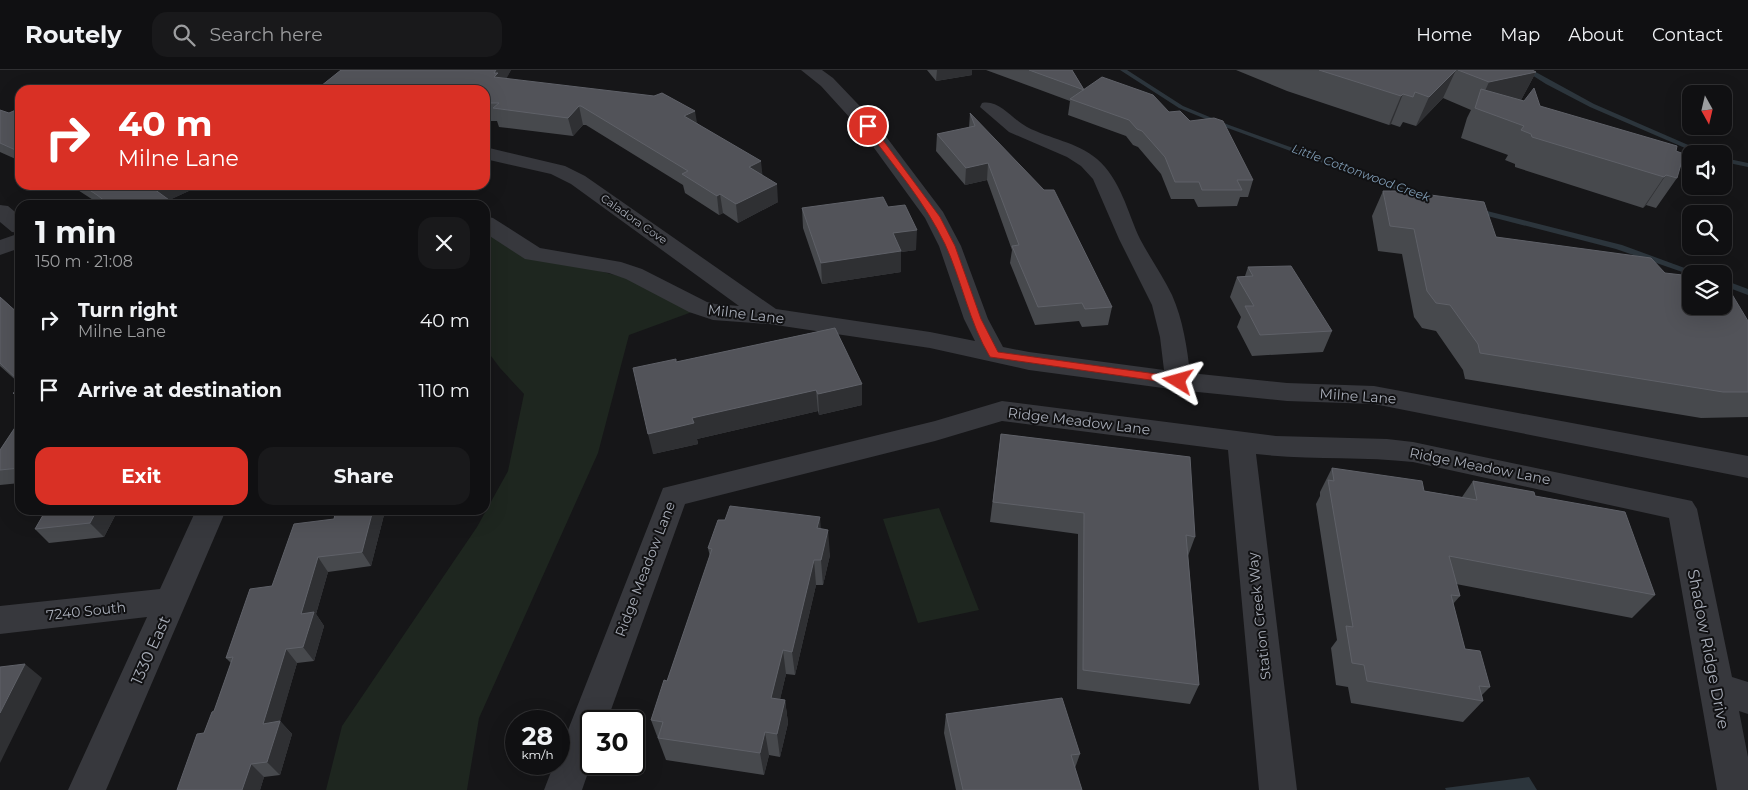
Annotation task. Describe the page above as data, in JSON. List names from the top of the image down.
{
  "streets": {
    "street": [
      "Caladora Cove",
      "Milne Lane",
      "Ridge Meadow Lane",
      "7240 South",
      "Station Creek Way",
      "Shadow Ridge Drive",
      "1330 East"
    ]
  },
  "crossings": [
    ["Caladora Cove", "Milne Lane"],
    ["Ridge Meadow Lane", "Station Creek Way"],
    ["Ridge Meadow Lane", "Shadow Ridge Drive"],
    ["7240 South", "1330 East"]
  ],
  "water": ["Little Cottonwood Creek"],
  "north": "bottom",
  "page": {
    "header": "Routely",
    "search": "Search here",
    "nav": [
      "Home",
      "Map",
      "About",
      "Contact"
    ],
    "turn": ["40 m", "Milne Lane"],
    "heading": ["1 min", "150 m · 21:08"],
    "list": [
      {
        "name": "Turn right",
        "note": "Milne Lane",
        "value": "40 m"
      },
      {
        "name": "Arrive at destination",
        "value": "110 m"
      }
    ],
    "buttons": ["Exit", "Share"],
    "speed": "28 km/h",
    "limit": "30"
  }
}
